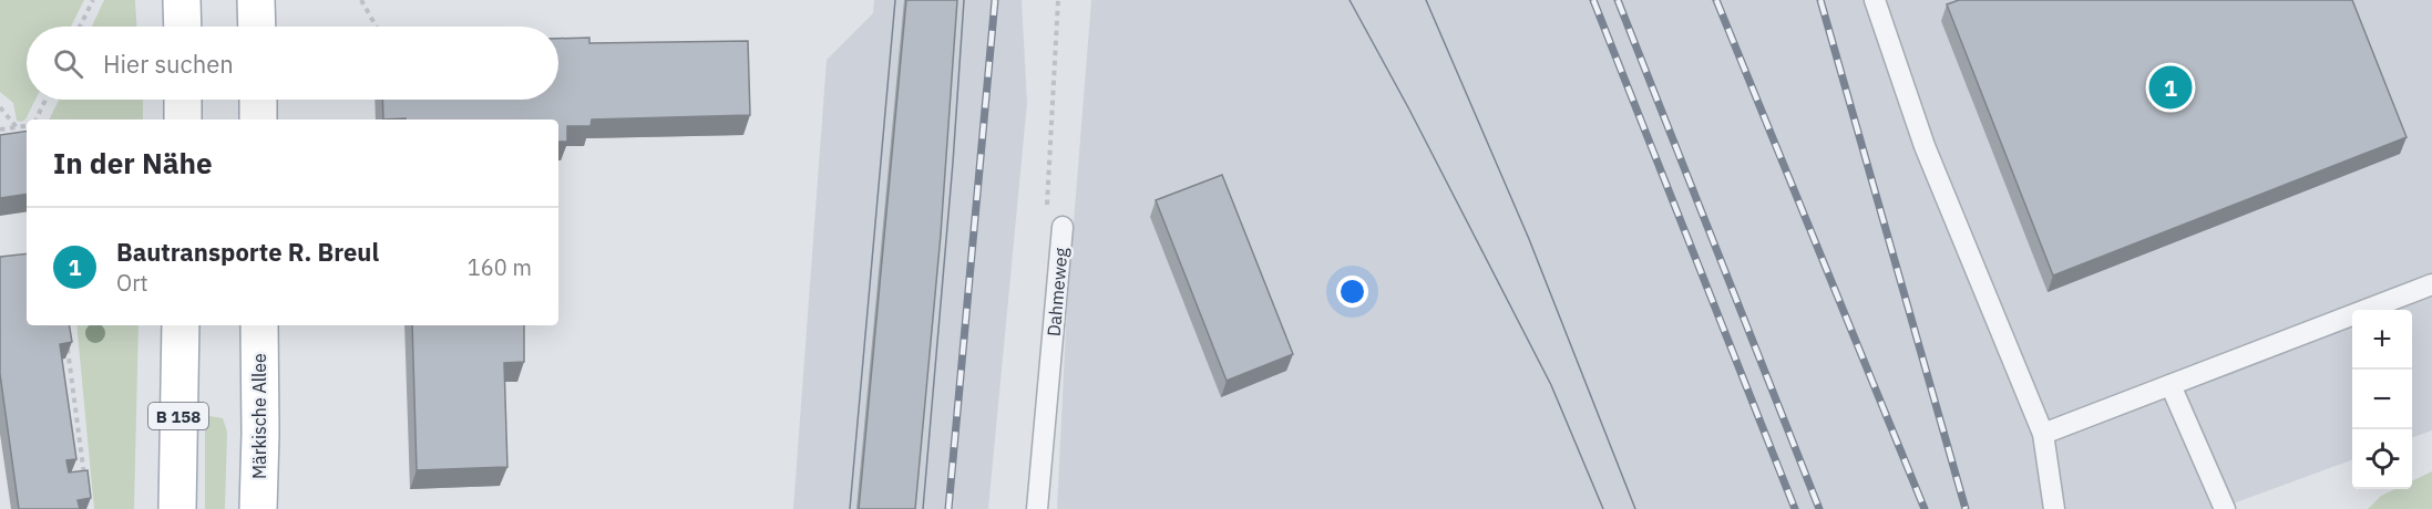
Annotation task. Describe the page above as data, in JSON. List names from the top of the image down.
{
  "streets": {
    "main road": ["B 158", "Märkische Allee"],
    "lane": ["Dahmeweg"]
  },
  "page": {
    "search": "Hier suchen",
    "pins": "1",
    "heading": "In der Nähe",
    "list": [
      {
        "mark": "1",
        "name": "Bautransporte R. Breul",
        "note": "Ort",
        "value": "160 m"
      }
    ],
    "map_buttons": ["+", "−"]
  }
}
